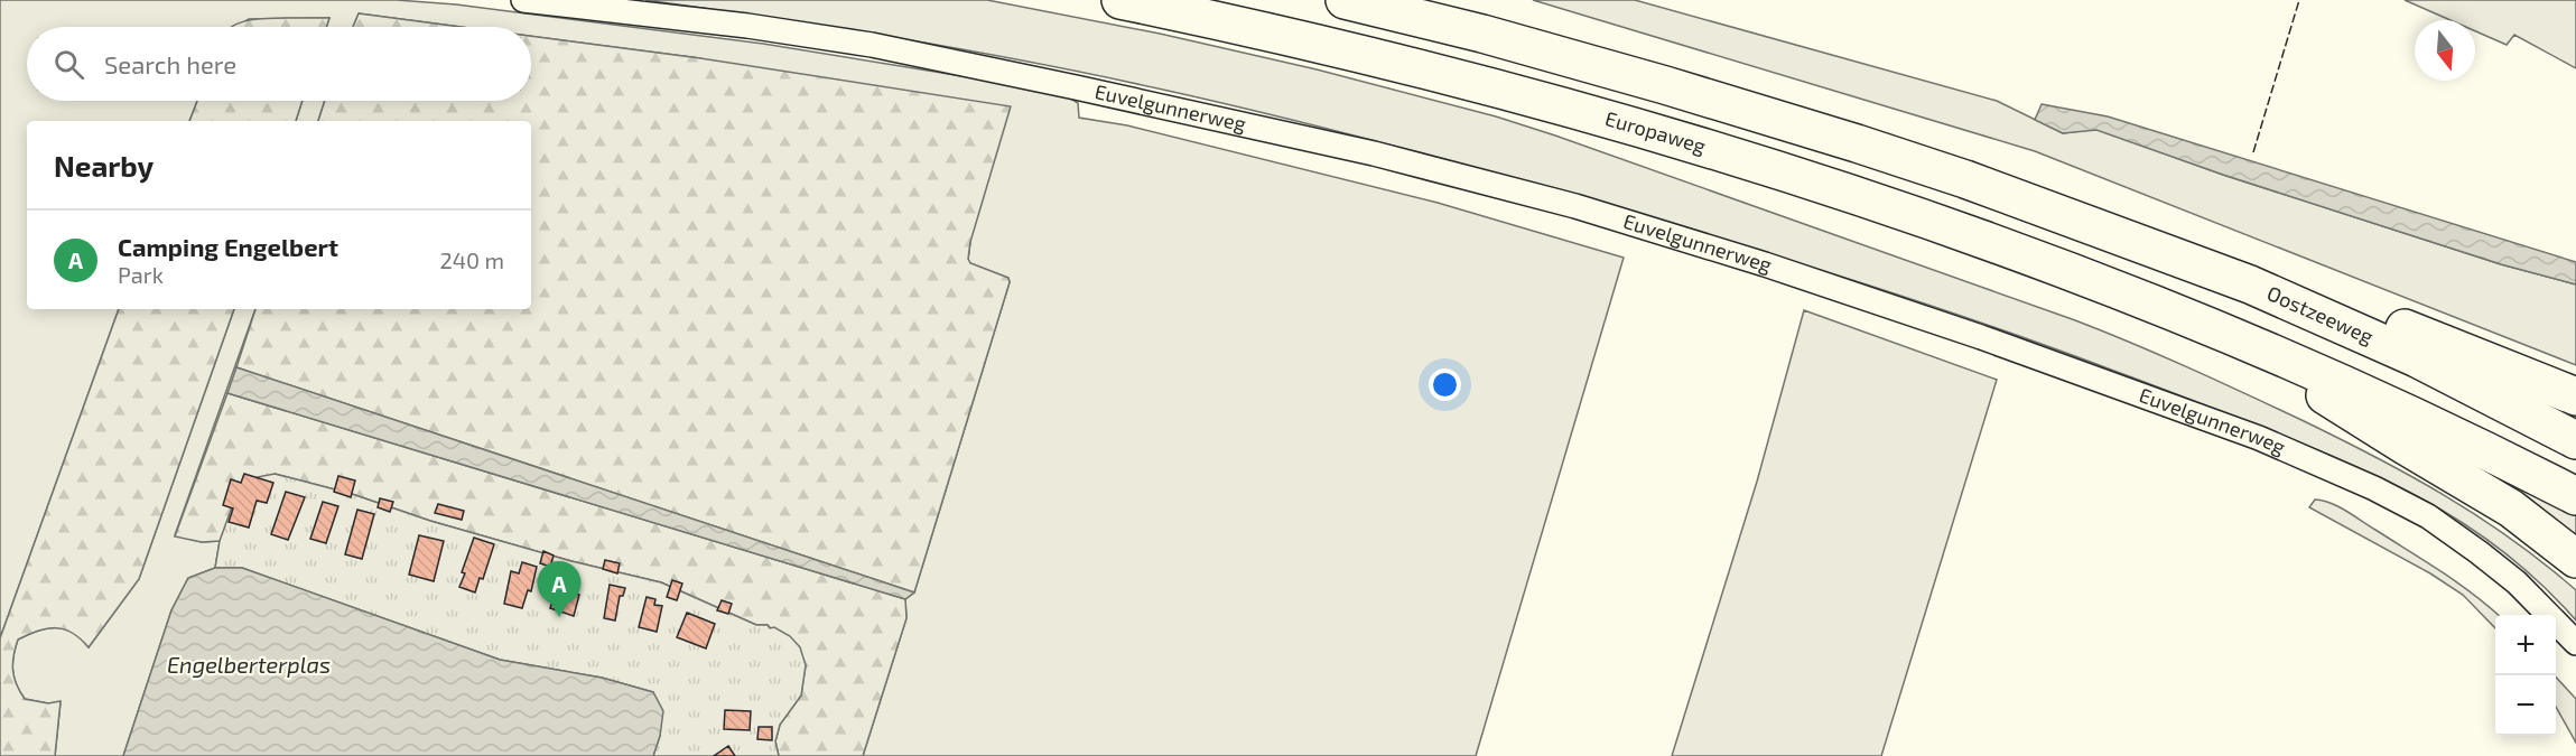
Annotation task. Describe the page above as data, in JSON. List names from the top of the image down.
{
  "streets": {
    "highway": ["Europaweg", "Oostzeeweg"],
    "street": ["Euvelgunnerweg"]
  },
  "water": ["Engelberterplas"],
  "north": "bottom",
  "page": {
    "search": "Search here",
    "heading": "Nearby",
    "list": [
      {
        "mark": "A",
        "name": "Camping Engelbert",
        "note": "Park",
        "value": "240 m"
      }
    ],
    "pins": "A",
    "map_buttons": ["+", "−"]
  }
}
